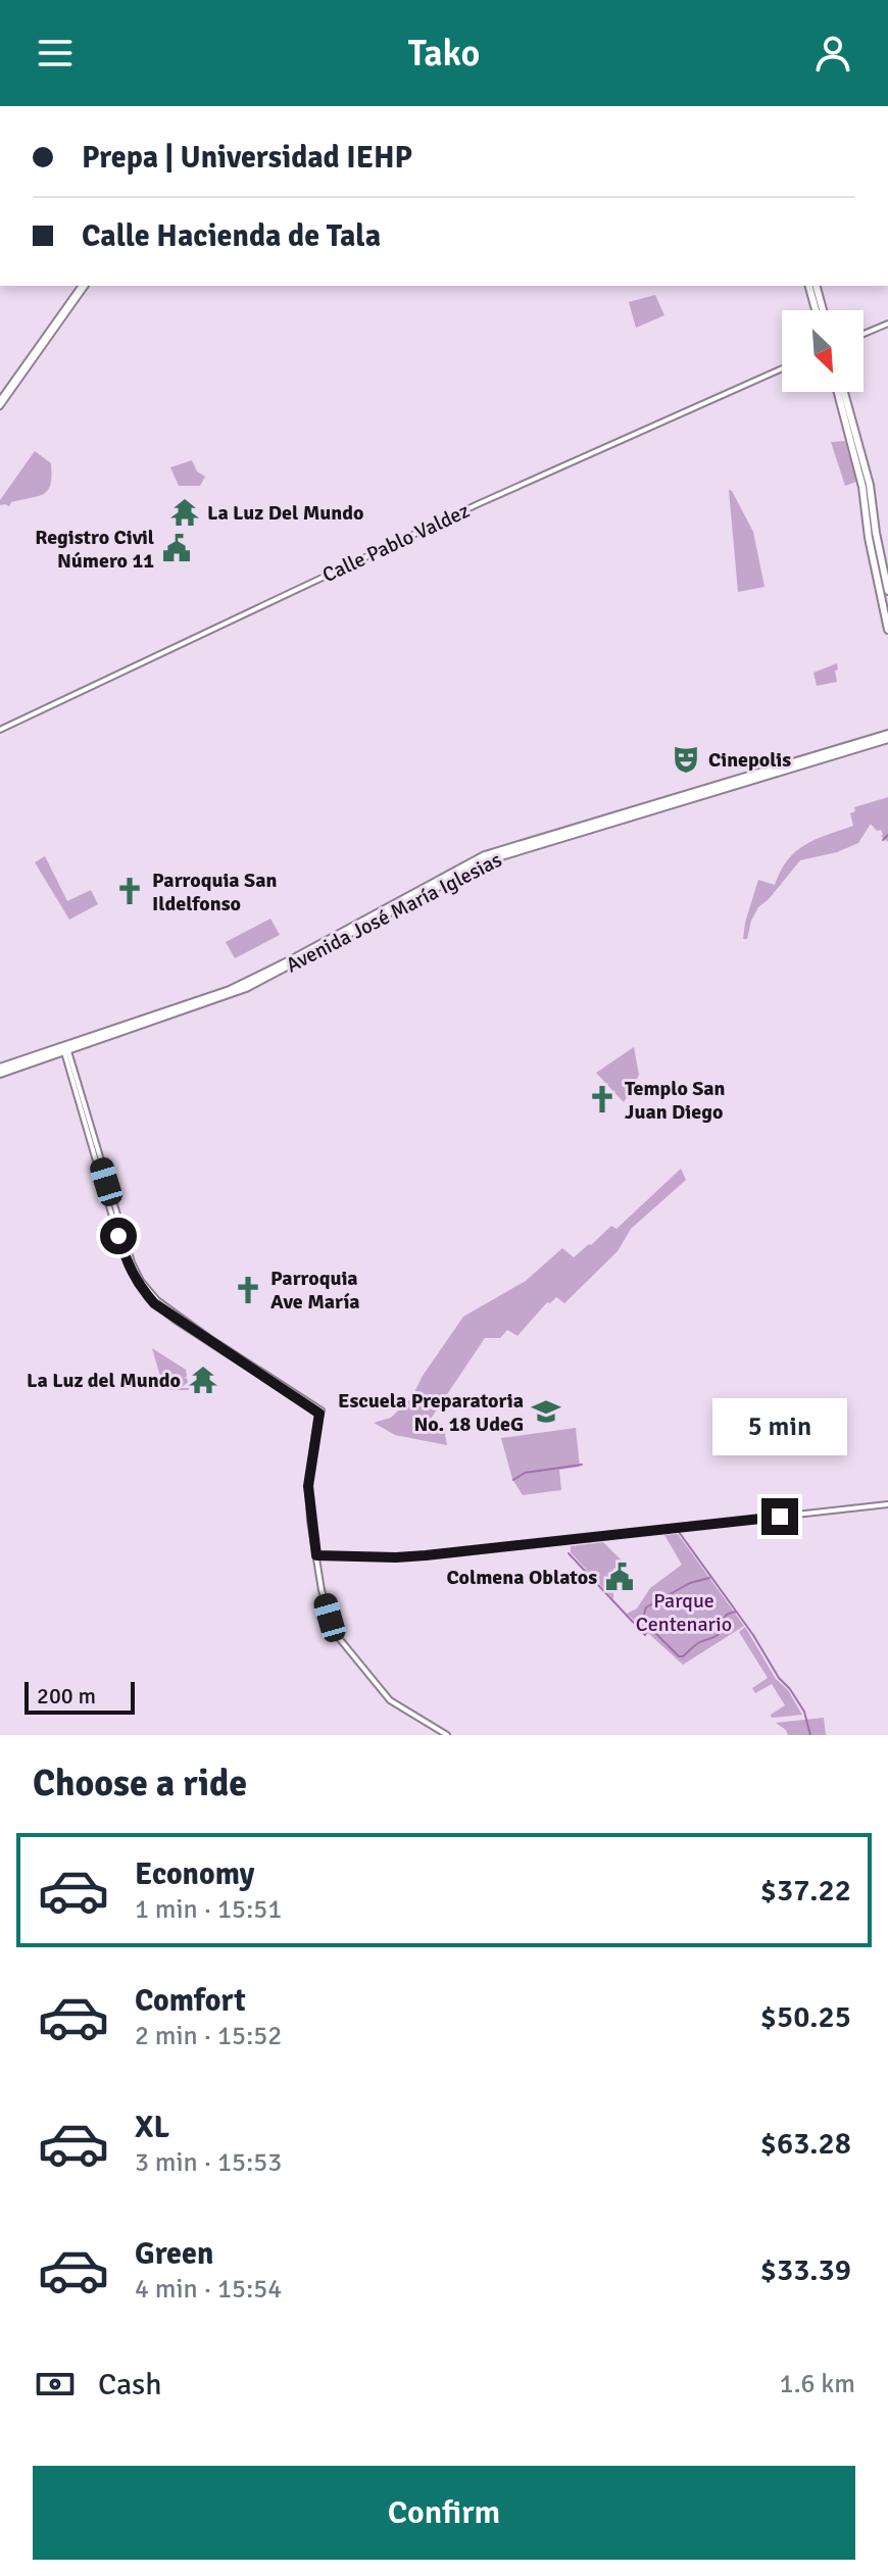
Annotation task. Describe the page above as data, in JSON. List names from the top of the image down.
{
  "streets": {
    "main road": ["Avenida José María Iglesias"],
    "street": ["Calle Pablo Valdez"]
  },
  "parks": ["Parque Centenario"],
  "places": {
    "temple": ["La Luz Del Mundo", "La Luz del Mundo"],
    "public building": ["Registro Civil Número 11", "Colmena Oblatos"],
    "theatre": ["Cinepolis"],
    "church": ["Parroquia San Ildelfonso", "Templo San Juan Diego", "Parroquia Ave María"],
    "school or university": ["Escuela Preparatoria No. 18 UdeG"]
  },
  "scale_bar": "200 m",
  "north": "bottom right",
  "page": {
    "header": "Tako",
    "banner": ["Prepa | Universidad IEHP", "Calle Hacienda de Tala"],
    "bubble": "5 min",
    "scale": "200 m",
    "heading": "Choose a ride",
    "list": [
      {
        "name": "Economy",
        "note": "1 min · 15:51",
        "value": "$37.22"
      },
      {
        "name": "Comfort",
        "note": "2 min · 15:52",
        "value": "$50.25"
      },
      {
        "name": "XL",
        "note": "3 min · 15:53",
        "value": "$63.28"
      },
      {
        "name": "Green",
        "note": "4 min · 15:54",
        "value": "$33.39"
      }
    ],
    "pay": ["Cash", "1.6 km"],
    "buttons": "Confirm"
  }
}
